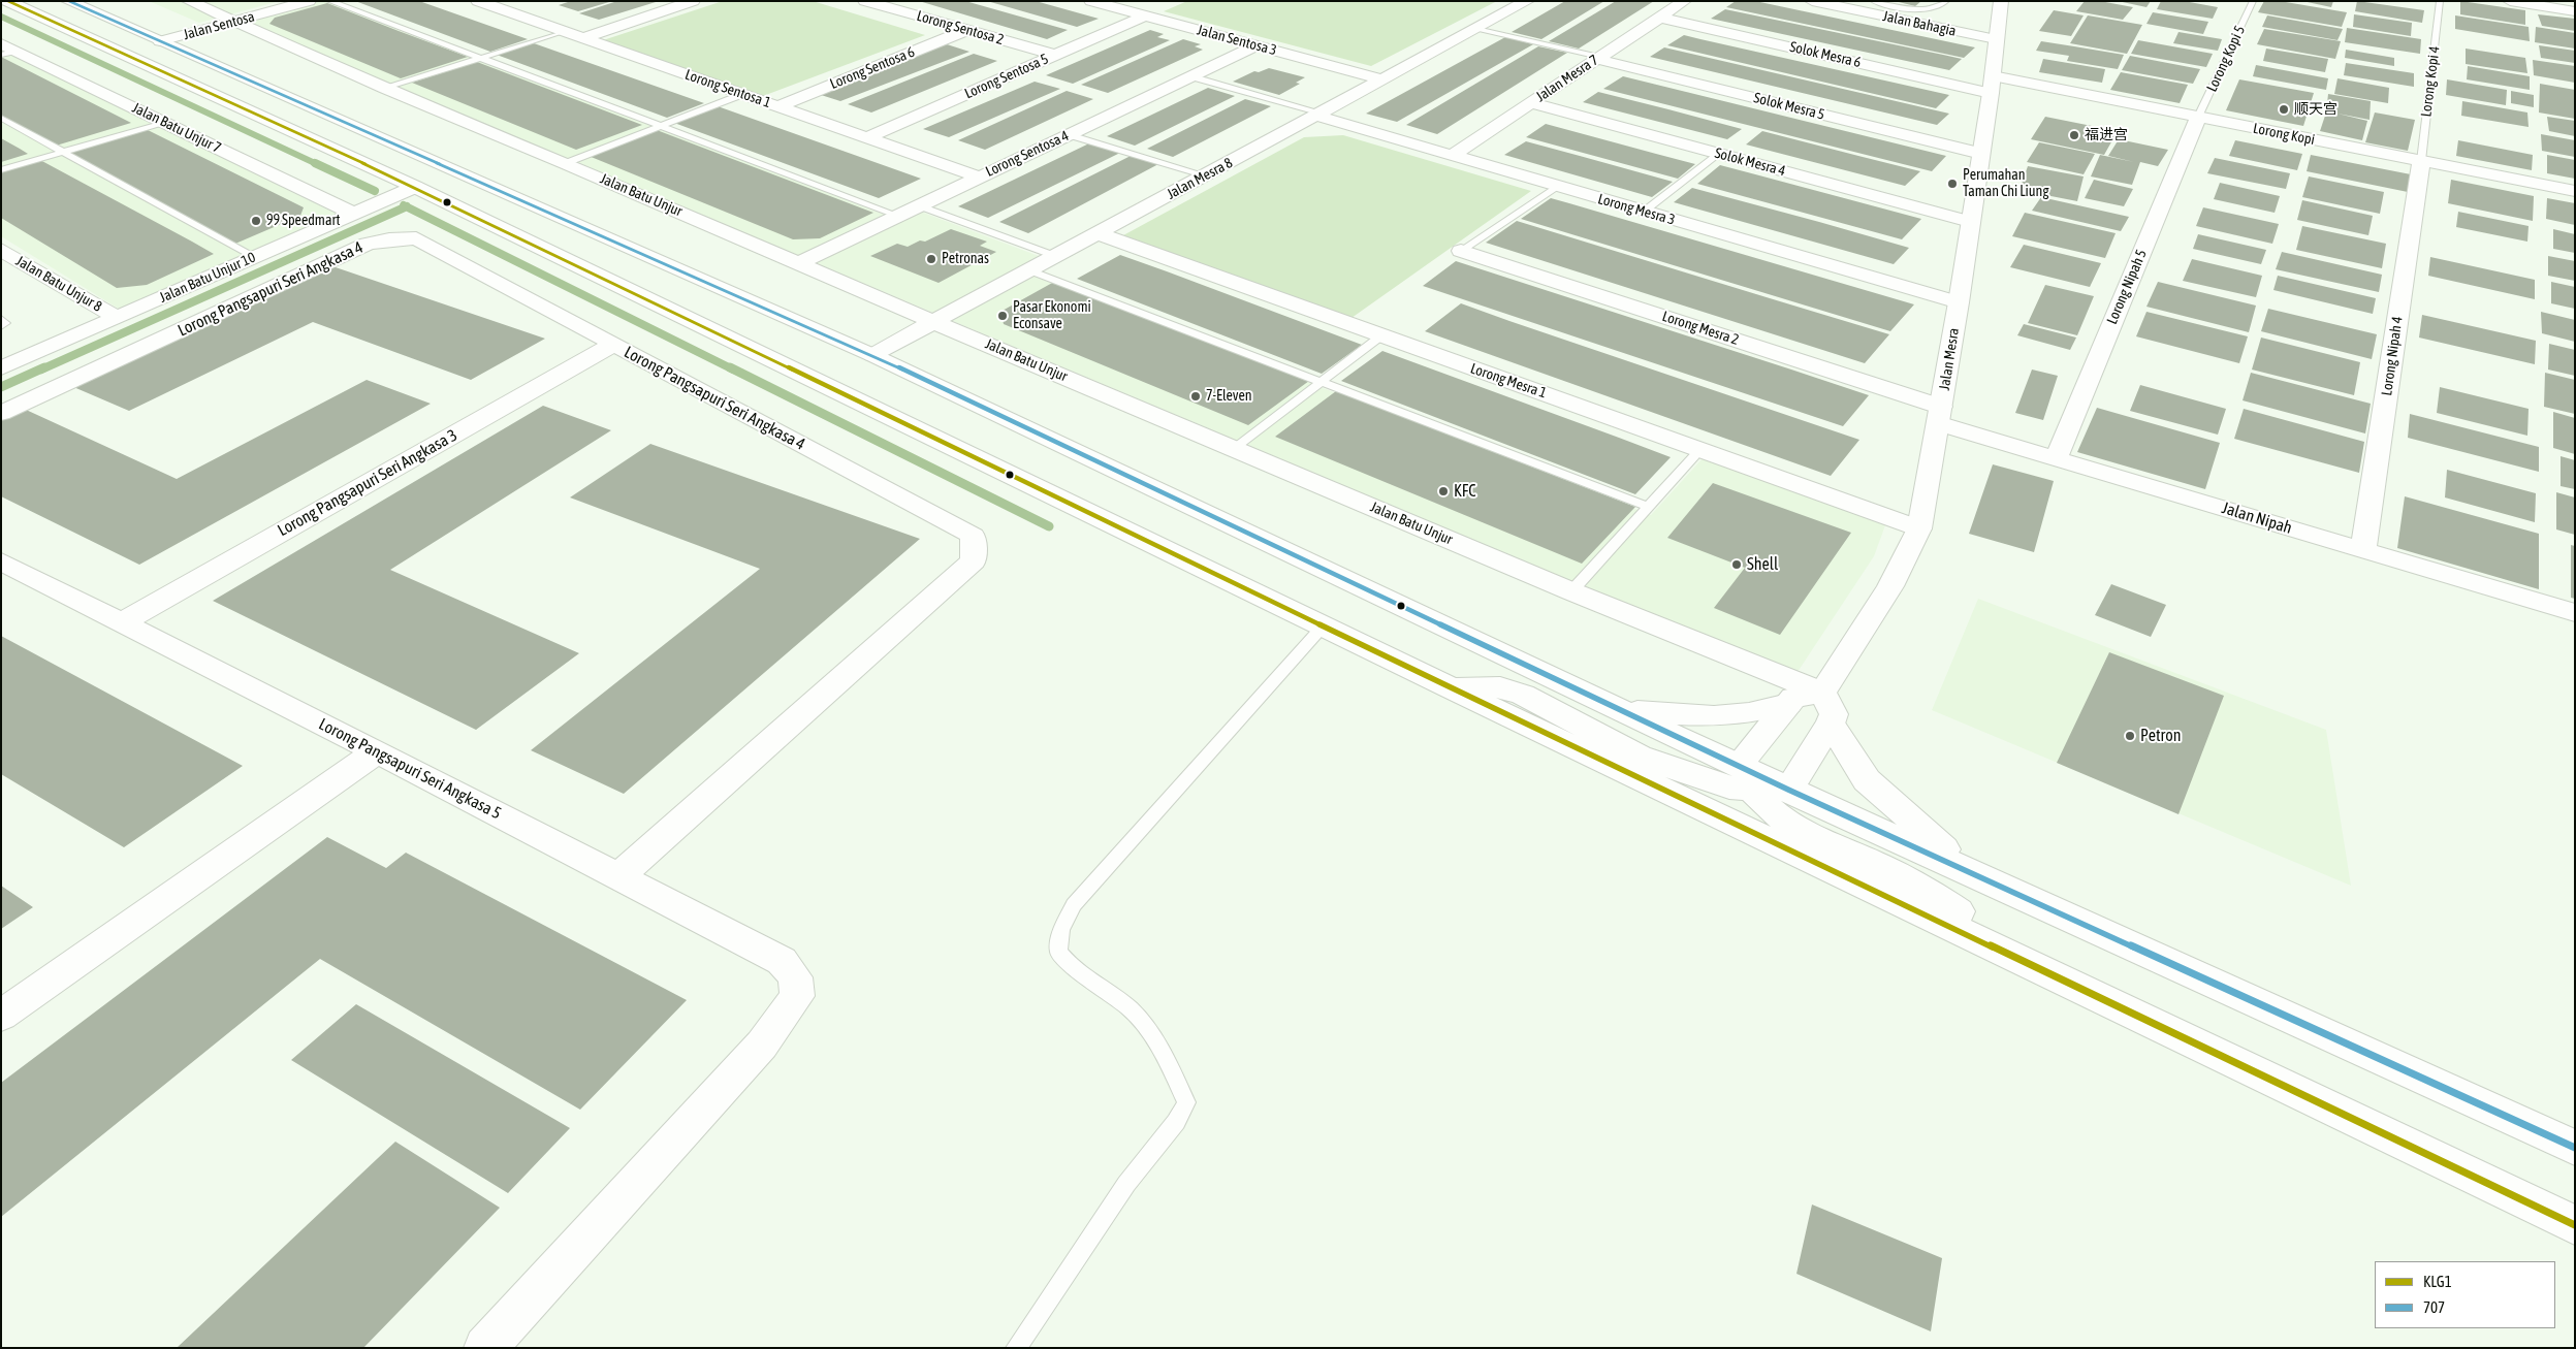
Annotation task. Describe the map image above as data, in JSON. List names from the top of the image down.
{
  "streets": {
    "street": [
      "Jalan Bahagia",
      "Jalan Sentosa",
      "Lorong Sentosa 2",
      "Jalan Sentosa 3",
      "Solok Mesra 6",
      "Lorong Sentosa 6",
      "Lorong Sentosa 5",
      "Jalan Mesra 7",
      "Lorong Sentosa 1",
      "Solok Mesra 5",
      "Jalan Batu Unjur 7",
      "Lorong Kopi",
      "Lorong Sentosa 4",
      "Solok Mesra 4",
      "Jalan Mesra 8",
      "Jalan Batu Unjur",
      "Lorong Mesra 3",
      "Jalan Batu Unjur 10",
      "Jalan Batu Unjur 8",
      "Lorong Nipah 5",
      "Lorong Pangsapuri Seri Angkasa 4",
      "Lorong Mesra 2",
      "Lorong Nipah 4",
      "Jalan Mesra",
      "Lorong Mesra 1",
      "Lorong Pangsapuri Seri Angkasa 3",
      "Jalan Nipah",
      "Lorong Pangsapuri Seri Angkasa 5"
    ],
    "lane": ["Lorong Kopi 5", "Lorong Kopi 4"]
  },
  "crossings": [
    ["Jalan Bahagia", "Jalan Mesra"],
    ["Jalan Sentosa", "Jalan Batu Unjur"],
    ["Lorong Sentosa 2", "Lorong Sentosa 6"],
    ["Lorong Sentosa 2", "Lorong Sentosa 5"],
    ["Jalan Sentosa 3", "Lorong Sentosa 5"],
    ["Jalan Sentosa 3", "Lorong Sentosa 4"],
    ["Jalan Sentosa 3", "Jalan Mesra 8"],
    ["Solok Mesra 6", "Jalan Mesra 7"],
    ["Solok Mesra 6", "Lorong Kopi"],
    ["Solok Mesra 6", "Jalan Mesra"],
    ["Lorong Kopi 5", "Lorong Kopi"],
    ["Lorong Kopi 5", "Lorong Nipah 5"],
    ["Lorong Sentosa 6", "Lorong Sentosa 1"],
    ["Lorong Sentosa 5", "Lorong Sentosa 1"],
    ["Jalan Mesra 7", "Solok Mesra 5"],
    ["Jalan Mesra 7", "Solok Mesra 4"],
    ["Jalan Mesra 7", "Lorong Mesra 3"],
    ["Lorong Kopi 4", "Lorong Kopi"],
    ["Lorong Kopi 4", "Lorong Nipah 4"],
    ["Lorong Sentosa 1", "Lorong Sentosa 4"],
    ["Solok Mesra 5", "Jalan Mesra"],
    ["Jalan Batu Unjur 7", "Jalan Batu Unjur 10"],
    ["Lorong Kopi", "Lorong Nipah 5"],
    ["Lorong Kopi", "Lorong Nipah 4"],
    ["Lorong Kopi", "Jalan Mesra"],
    ["Lorong Sentosa 4", "Jalan Batu Unjur"],
    ["Solok Mesra 4", "Jalan Mesra"],
    ["Jalan Mesra 8", "Jalan Batu Unjur"],
    ["Jalan Mesra 8", "Lorong Mesra 3"],
    ["Jalan Mesra 8", "Lorong Mesra 1"],
    ["Jalan Batu Unjur", "Jalan Mesra"],
    ["Lorong Mesra 3", "Jalan Mesra"],
    ["Jalan Batu Unjur 10", "Jalan Batu Unjur 8"],
    ["Lorong Nipah 5", "Jalan Nipah"],
    ["Lorong Pangsapuri Seri Angkasa 4", "Lorong Pangsapuri Seri Angkasa 3"],
    ["Lorong Pangsapuri Seri Angkasa 4", "Lorong Pangsapuri Seri Angkasa 5"],
    ["Lorong Mesra 2", "Jalan Mesra"],
    ["Lorong Mesra 2", "Jalan Nipah"],
    ["Lorong Nipah 4", "Jalan Nipah"],
    ["Jalan Mesra", "Lorong Mesra 1"],
    ["Jalan Mesra", "Jalan Nipah"],
    ["Lorong Pangsapuri Seri Angkasa 3", "Lorong Pangsapuri Seri Angkasa 5"]
  ],
  "places": [
    "顺天宫",
    "福进宫",
    "Perumahan Taman Chi Liung",
    "99 Speedmart",
    "Petronas",
    "Pasar Ekonomi Econsave",
    "7-Eleven",
    "KFC",
    "Shell",
    "Petron"
  ],
  "lines": ["transit line KLG1", "transit line 707"],
  "legend": ["KLG1", "707"]
}
